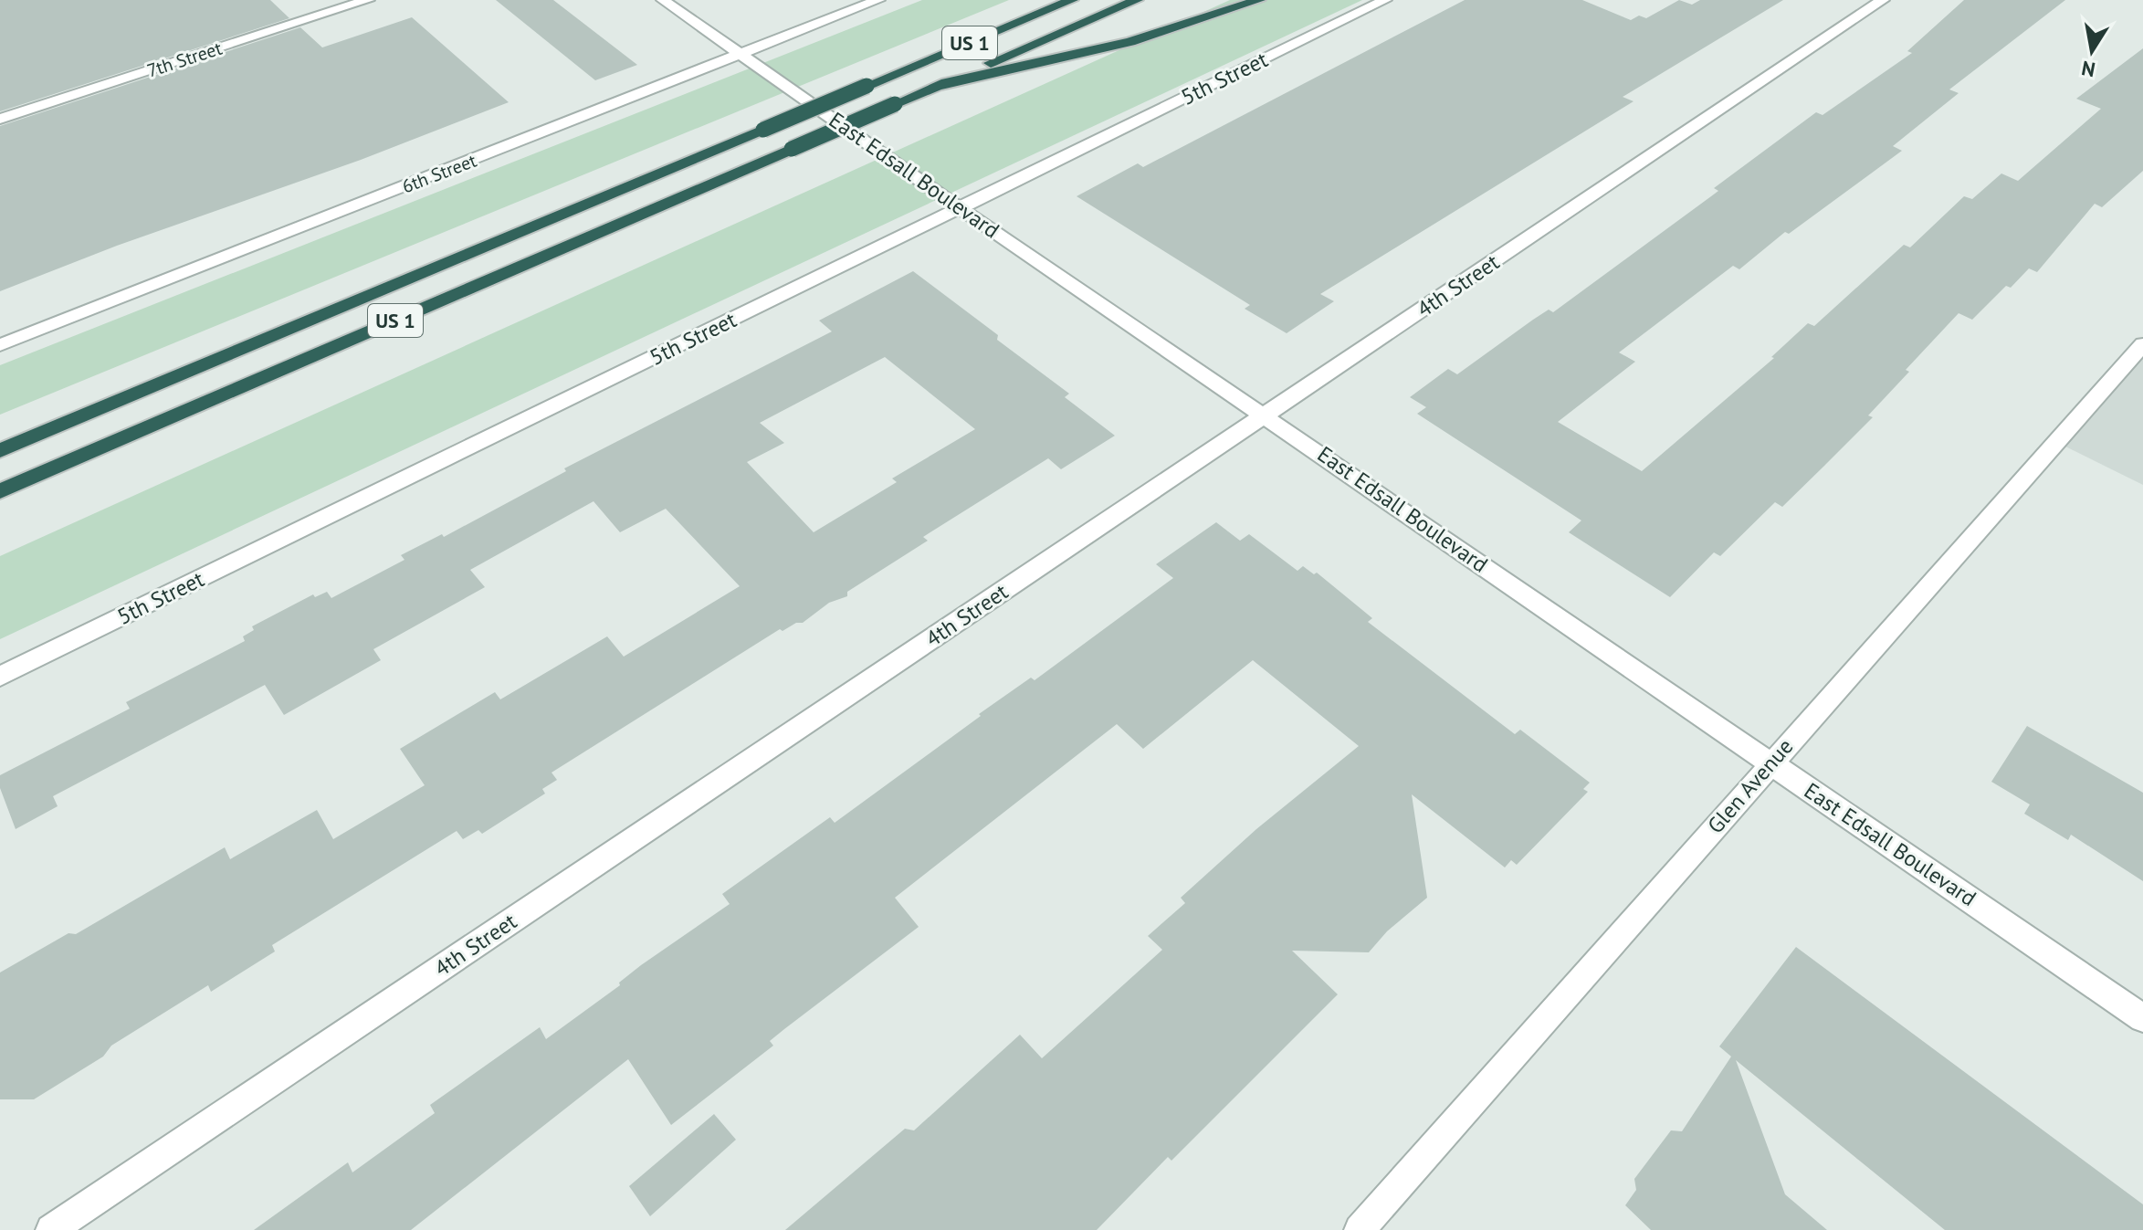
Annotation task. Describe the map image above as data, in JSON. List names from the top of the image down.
{
  "streets": {
    "highway": ["US 1"],
    "street": [
      "7th Street",
      "5th Street",
      "6th Street",
      "East Edsall Boulevard",
      "4th Street",
      "Glen Avenue"
    ]
  },
  "crossings": [
    ["5th Street", "East Edsall Boulevard"],
    ["6th Street", "East Edsall Boulevard"],
    ["East Edsall Boulevard", "4th Street"],
    ["East Edsall Boulevard", "Glen Avenue"]
  ],
  "north": "bottom"
}
